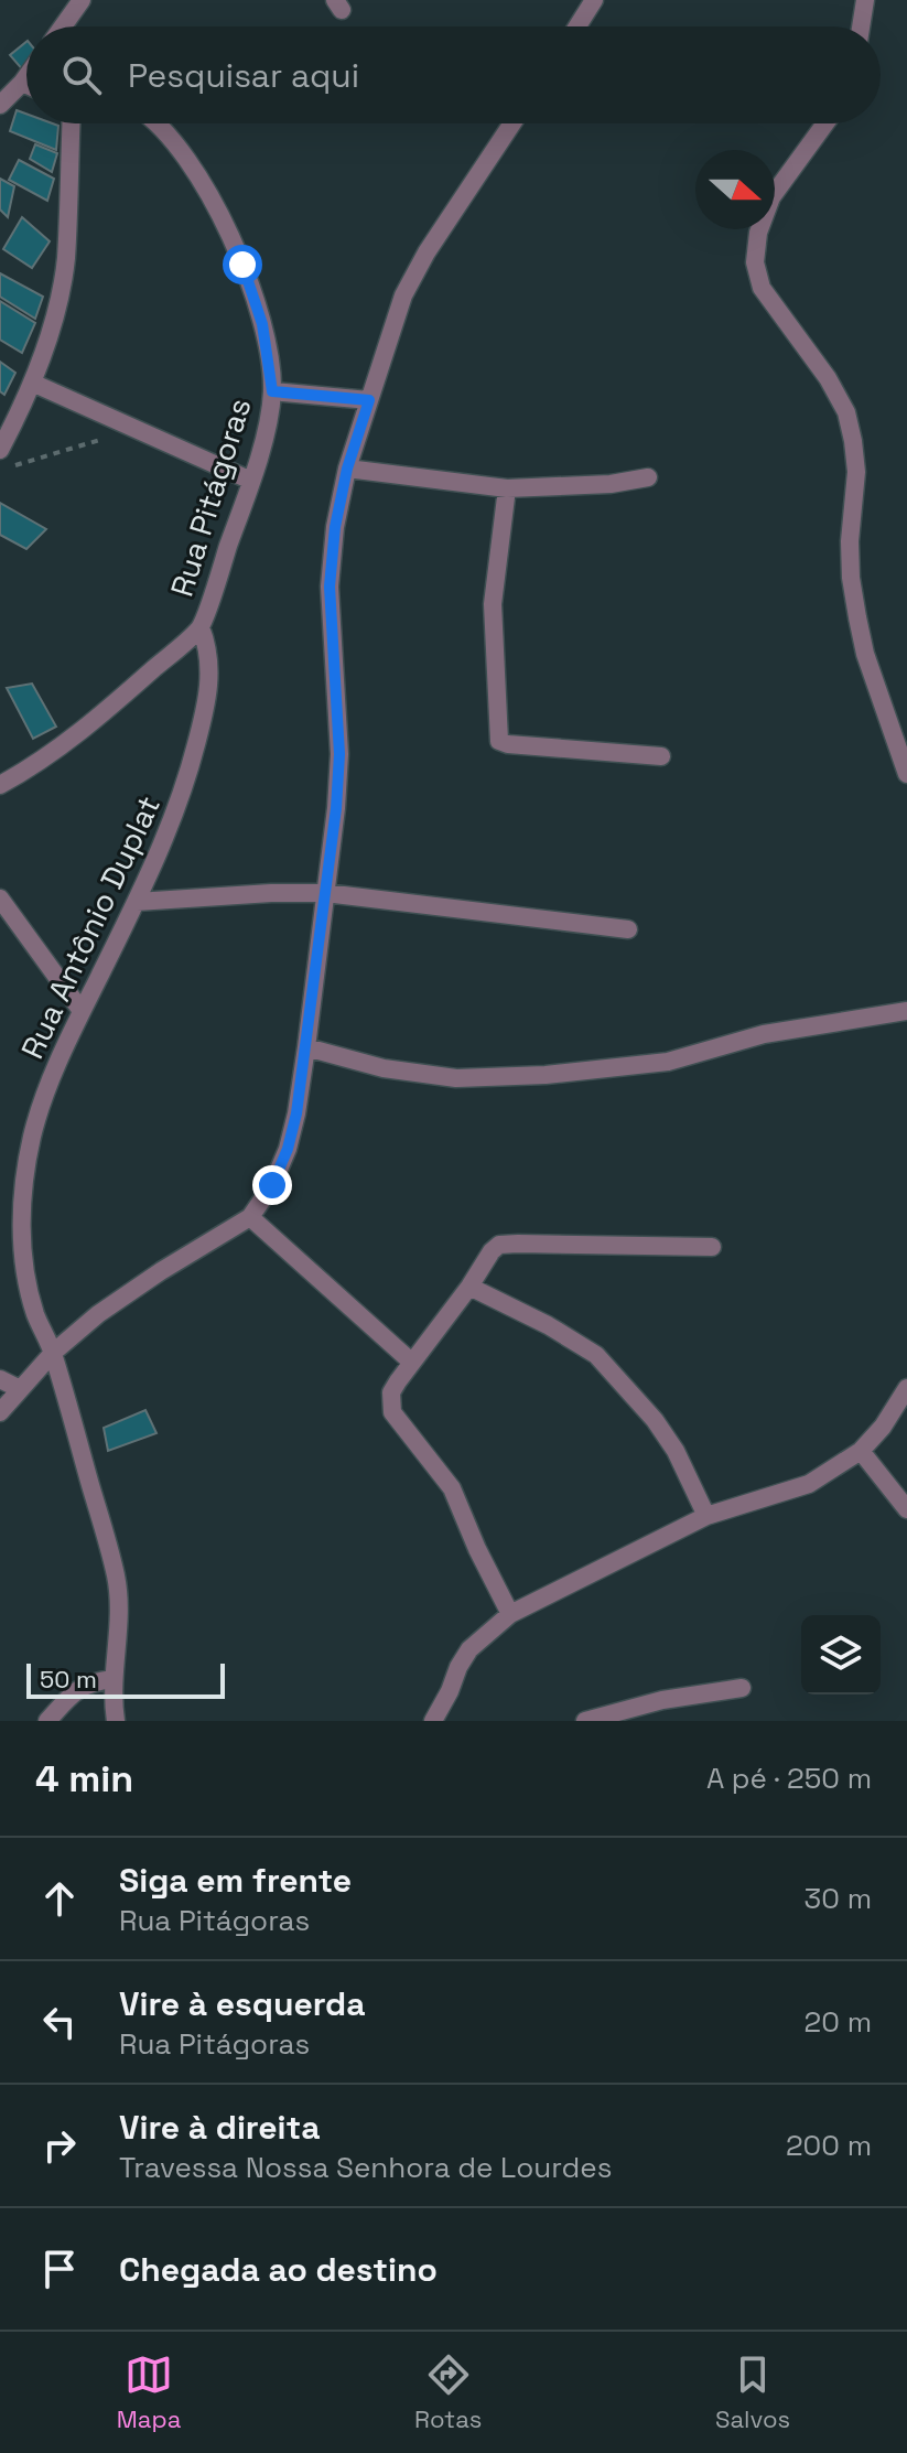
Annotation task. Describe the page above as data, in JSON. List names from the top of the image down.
{
  "streets": {
    "street": ["Rua Pitágoras", "Rua Antônio Duplat"]
  },
  "crossings": [
    ["Rua Pitágoras", "Rua Antônio Duplat"]
  ],
  "scale_bar": "50 m",
  "north": "right",
  "page": {
    "search": "Pesquisar aqui",
    "scale": "50 m",
    "heading": ["4 min", "A pé · 250 m"],
    "list": [
      ["Siga em frente", "Rua Pitágoras", "30 m"],
      ["Vire à esquerda", "Rua Pitágoras", "20 m"],
      ["Vire à direita", "Travessa Nossa Senhora de Lourdes", "200 m"],
      "Chegada ao destino"
    ],
    "nav": ["Mapa", "Rotas", "Salvos"]
  }
}
